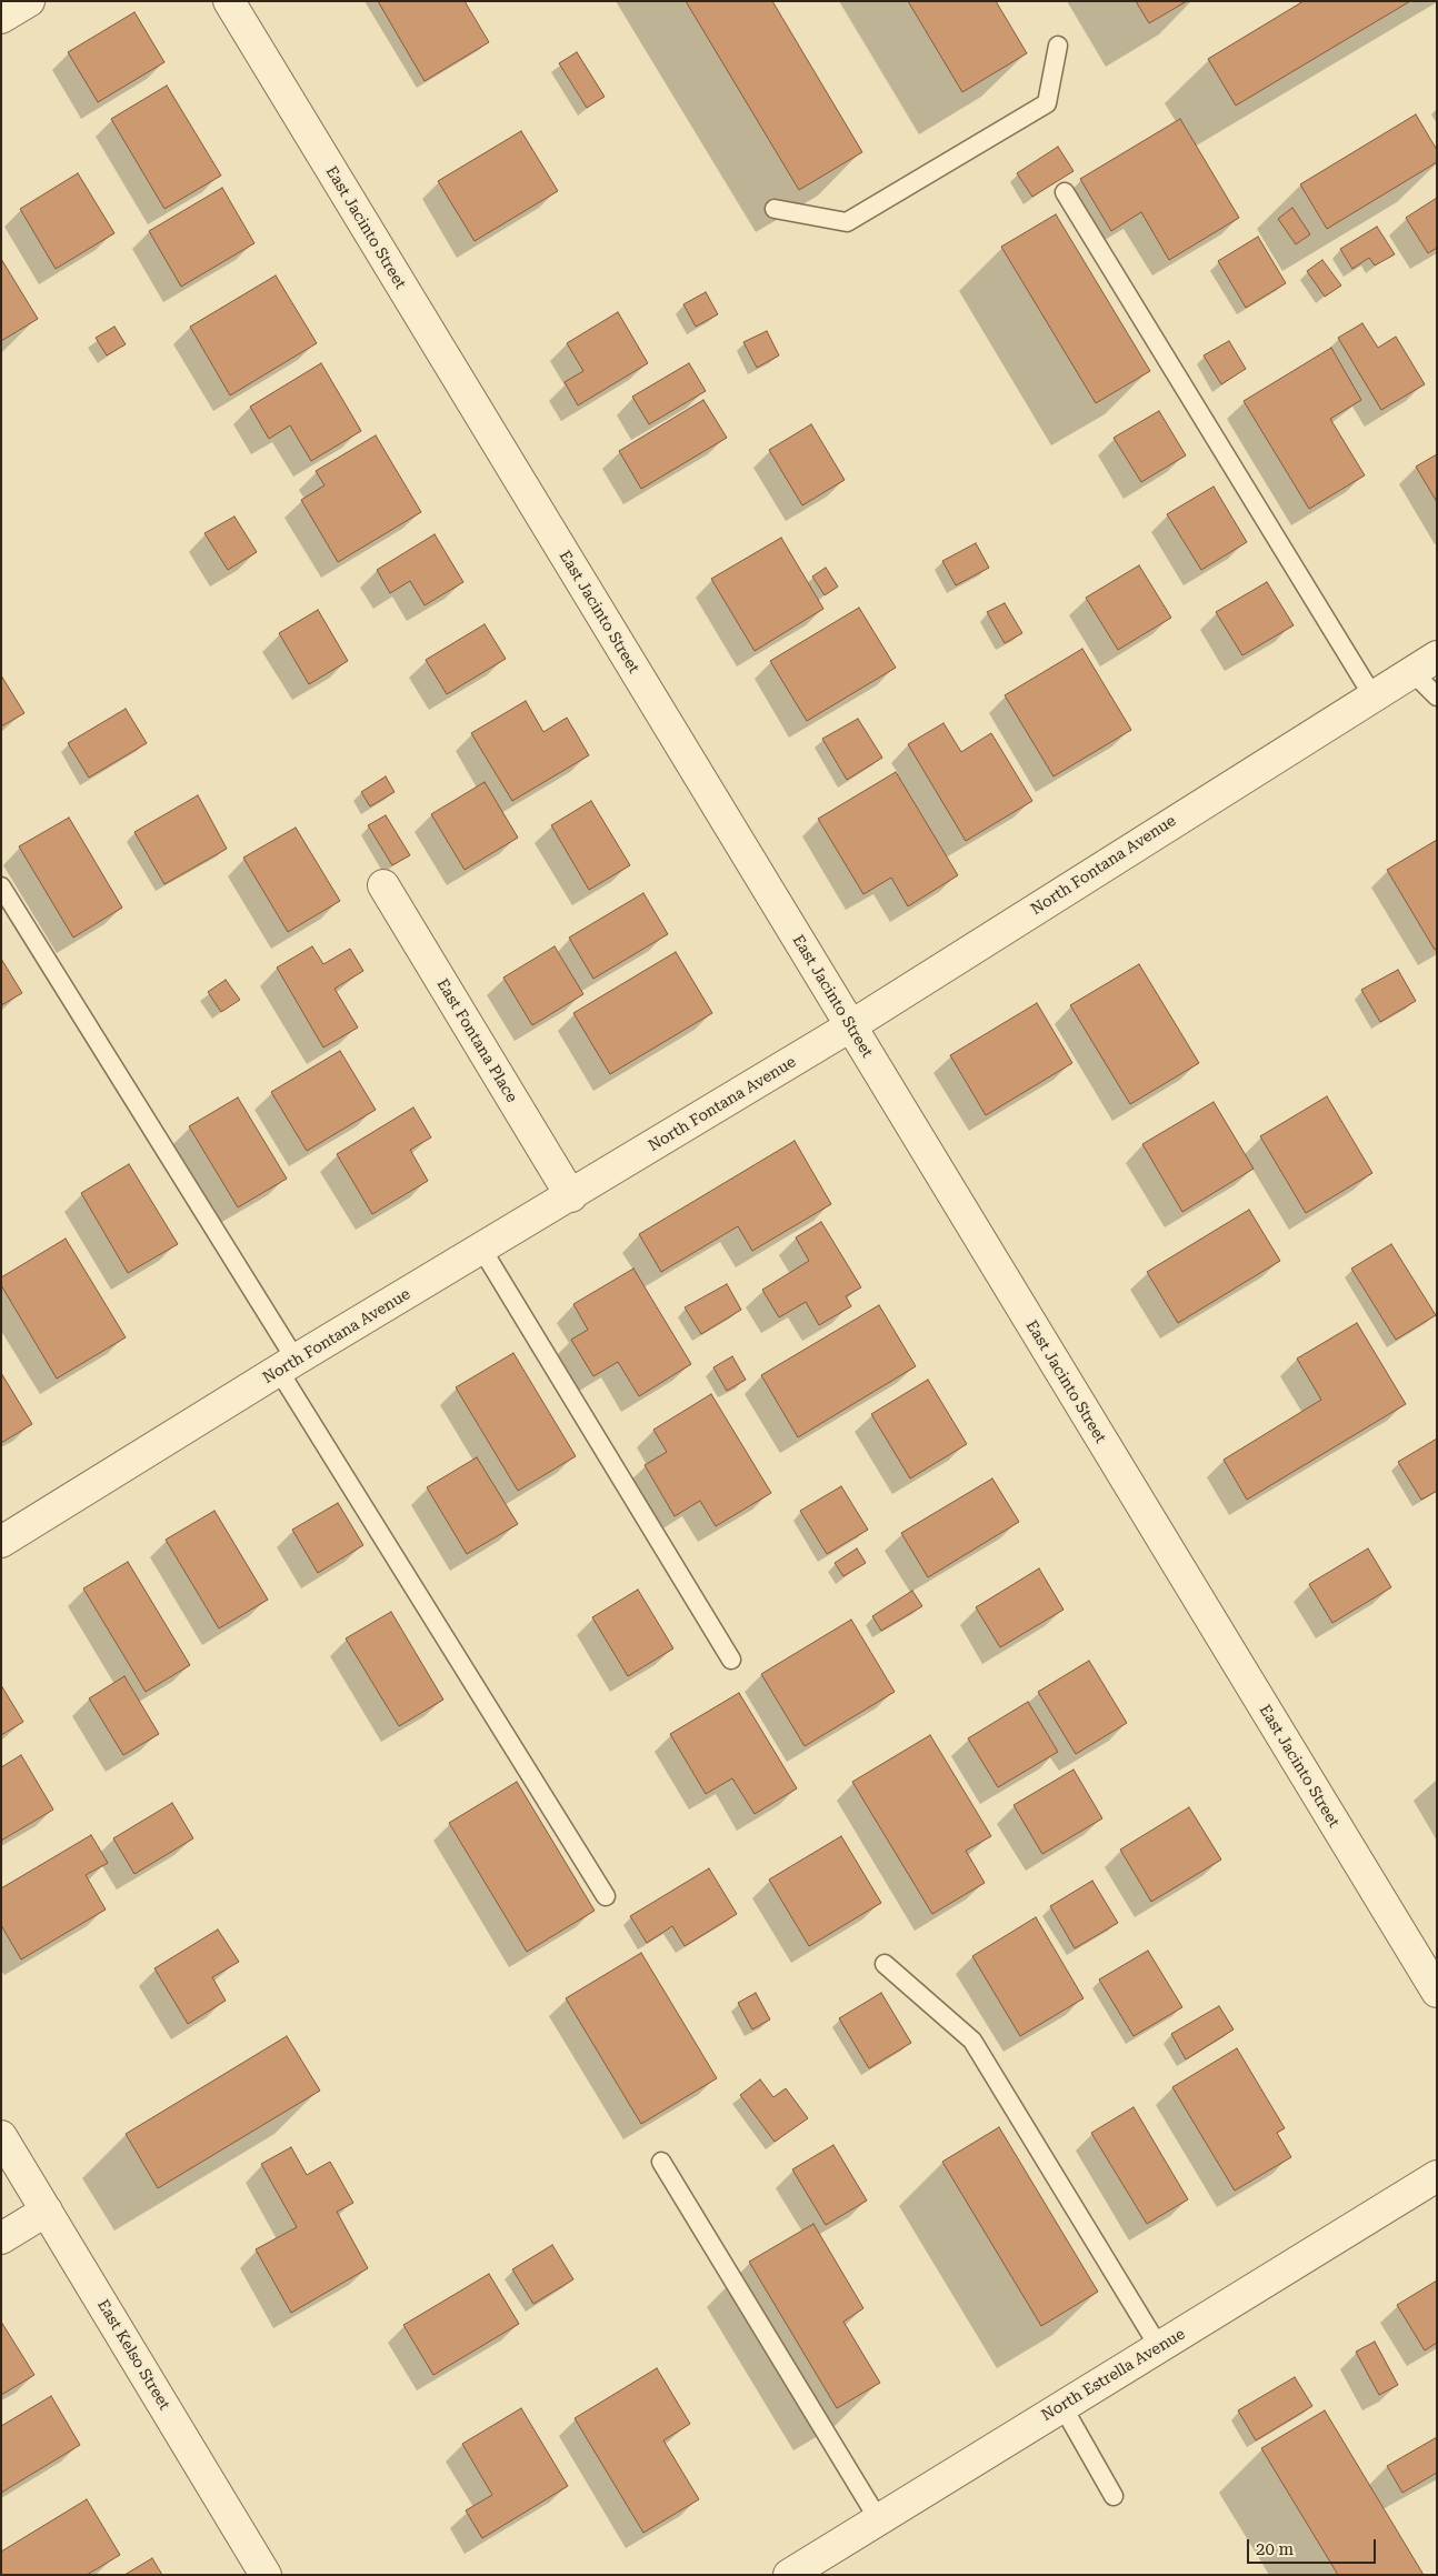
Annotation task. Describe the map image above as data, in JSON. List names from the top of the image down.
{
  "streets": {
    "street": [
      "East Jacinto Street",
      "North Fontana Avenue",
      "East Fontana Place",
      "East Kelso Street",
      "North Estrella Avenue"
    ]
  },
  "crossings": [
    ["East Jacinto Street", "North Fontana Avenue"],
    ["North Fontana Avenue", "East Fontana Place"]
  ],
  "scale_bar": "20 m"
}
